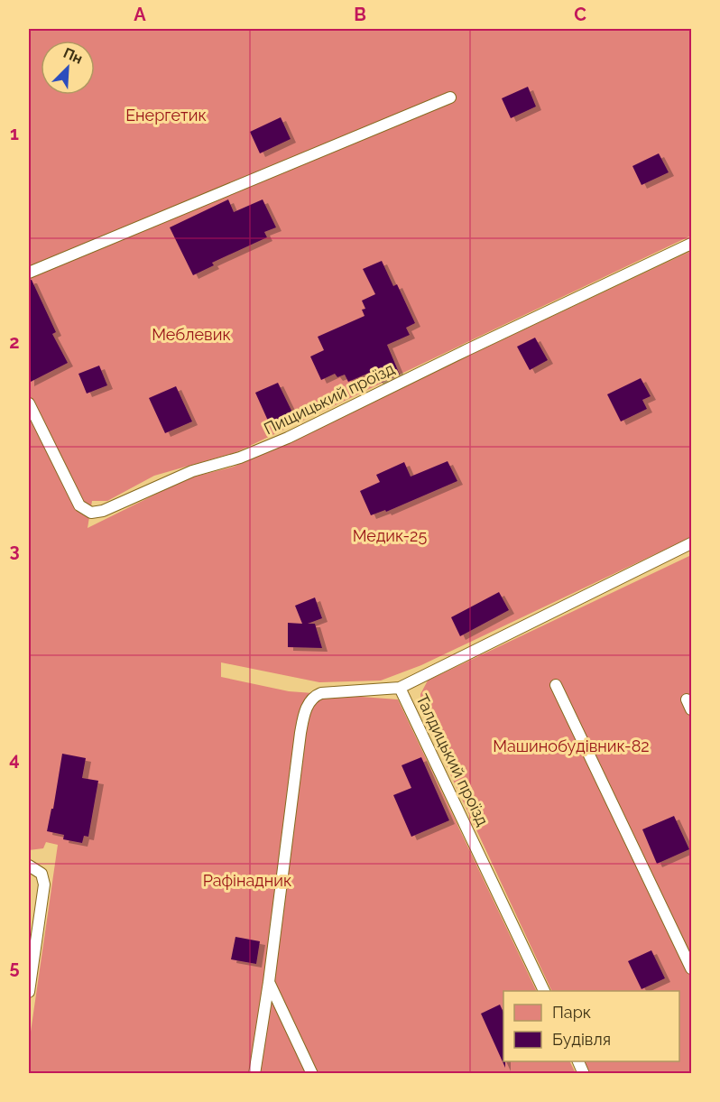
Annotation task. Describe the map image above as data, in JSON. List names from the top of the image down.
{
  "streets": {
    "lane": ["Пищицький проїзд", "Талдицький проїзд"]
  },
  "parks": [
    "Енергетик",
    "Меблевик",
    "Медик-25",
    "Машинобудівник-82",
    "Рафінадник"
  ],
  "legend": ["Парк", "Будівля"],
  "north": "top right",
  "grid": {
    "columns": ["A", "B", "C"],
    "rows": [
      "1",
      "2",
      "3",
      "4",
      "5"
    ]
  }
}
